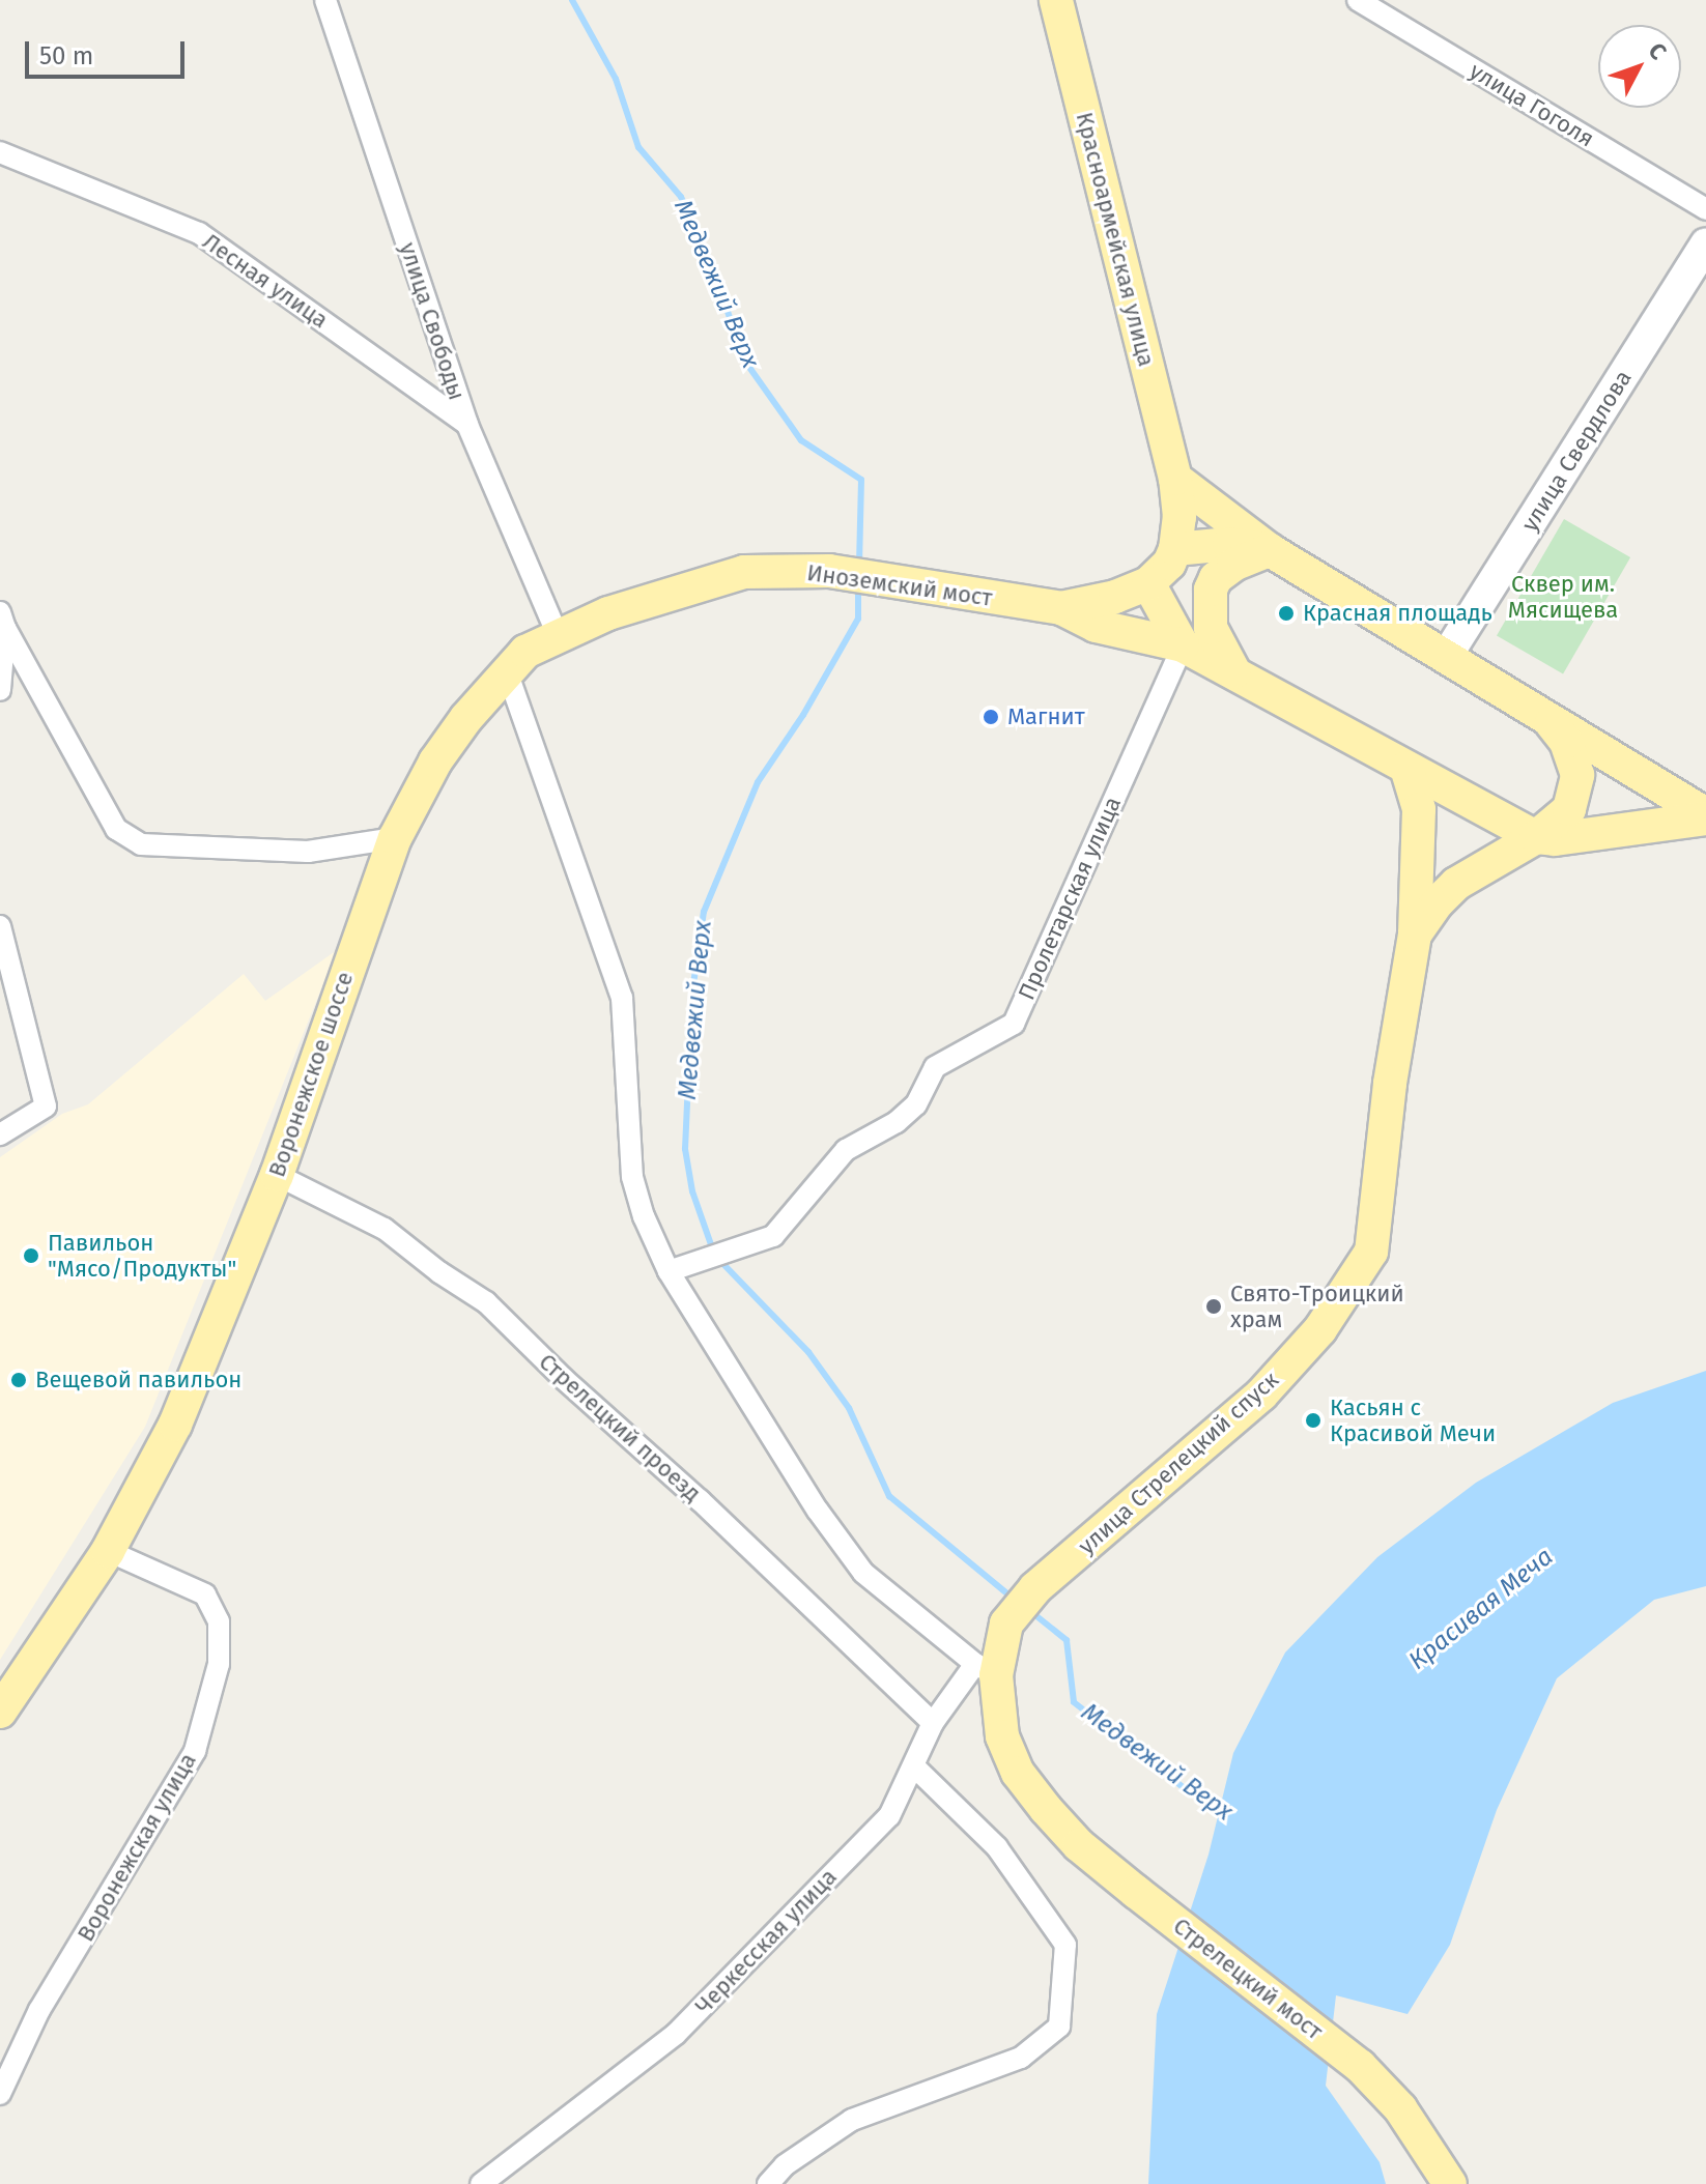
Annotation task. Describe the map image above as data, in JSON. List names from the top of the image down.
{
  "streets": {
    "main road": [
      "Красноармейская улица",
      "улица Свердлова",
      "Иноземский мост",
      "Воронежское шоссе",
      "улица Стрелецкий спуск",
      "Стрелецкий мост"
    ],
    "street": [
      "улица Гоголя",
      "Лесная улица",
      "улица Свободы",
      "Пролетарская улица",
      "Стрелецкий проезд",
      "Воронежская улица",
      "Черкесская улица"
    ]
  },
  "crossings": [
    ["Лесная улица", "улица Свободы"],
    ["улица Свободы", "Воронежское шоссе"],
    ["Иноземский мост", "Воронежское шоссе"],
    ["Воронежское шоссе", "Стрелецкий проезд"],
    ["Воронежское шоссе", "Воронежская улица"],
    ["Стрелецкий проезд", "Черкесская улица"],
    ["улица Стрелецкий спуск", "Черкесская улица"],
    ["улица Стрелецкий спуск", "Стрелецкий мост"]
  ],
  "water": ["Медвежий Верх", "Красивая Меча"],
  "parks": ["Сквер им. Мясищева"],
  "places": [
    "Красная площадь",
    "Магнит",
    "Павильон \"Мясо/Продукты\"",
    "Свято-Троицкий храм",
    "Вещевой павильон",
    "Касьян с Красивой Мечи"
  ],
  "scale_bar": "50 m",
  "north": "top right"
}
